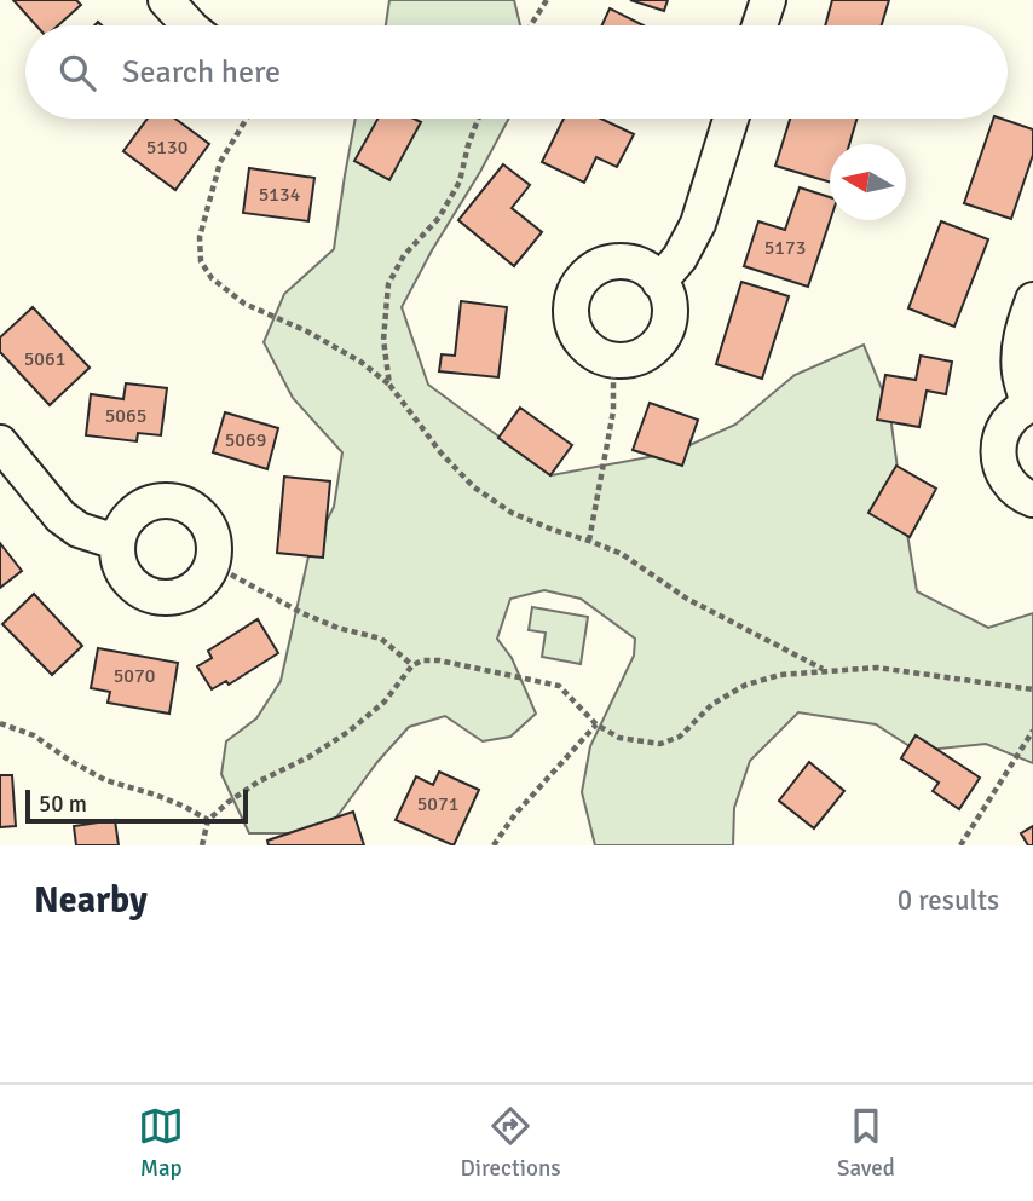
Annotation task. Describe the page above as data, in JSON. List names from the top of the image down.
{
  "house_numbers": [
    "5130",
    "5134",
    "5173",
    "5061",
    "5065",
    "5069",
    "5070",
    "5071"
  ],
  "scale_bar": "50 m",
  "north": "left",
  "page": {
    "search": "Search here",
    "scale": "50 m",
    "heading": ["Nearby", "0 results"],
    "nav": ["Map", "Directions", "Saved"]
  }
}
